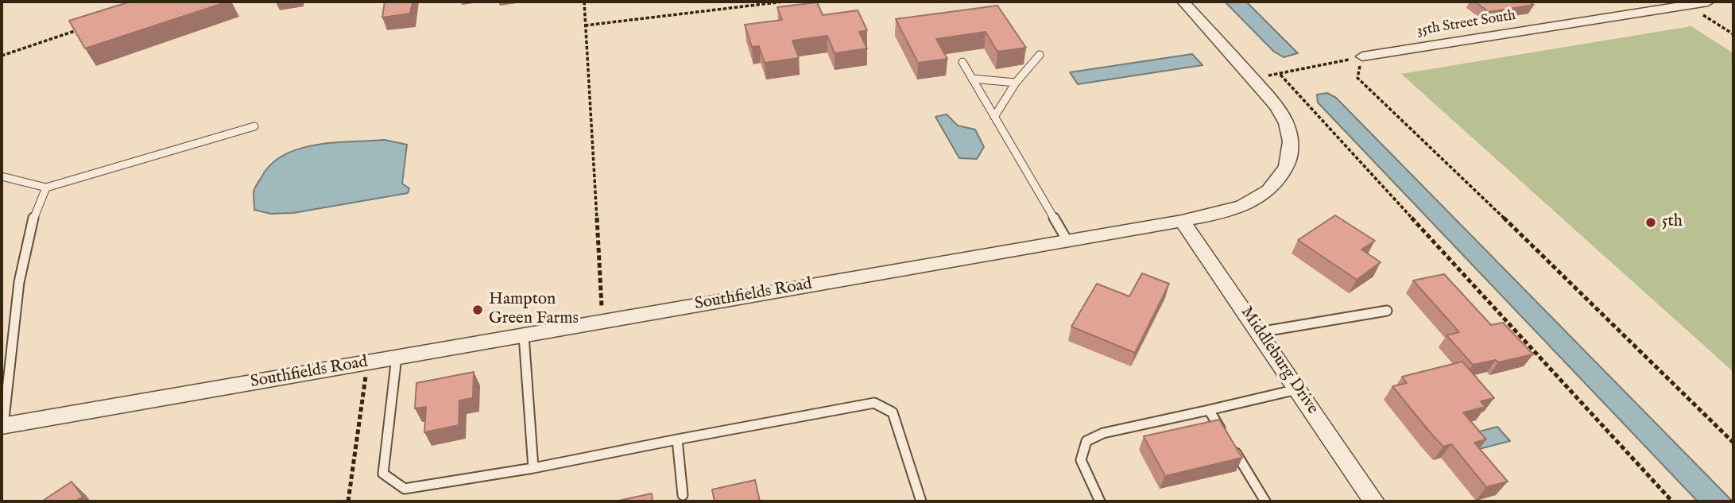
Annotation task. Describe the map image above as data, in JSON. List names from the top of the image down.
{
  "streets": {
    "street": ["35th Street South", "Southfields Road", "Middleburg Drive"]
  },
  "crossings": [
    ["Southfields Road", "Middleburg Drive"]
  ],
  "places": ["5th", "Hampton Green Farms"]
}
